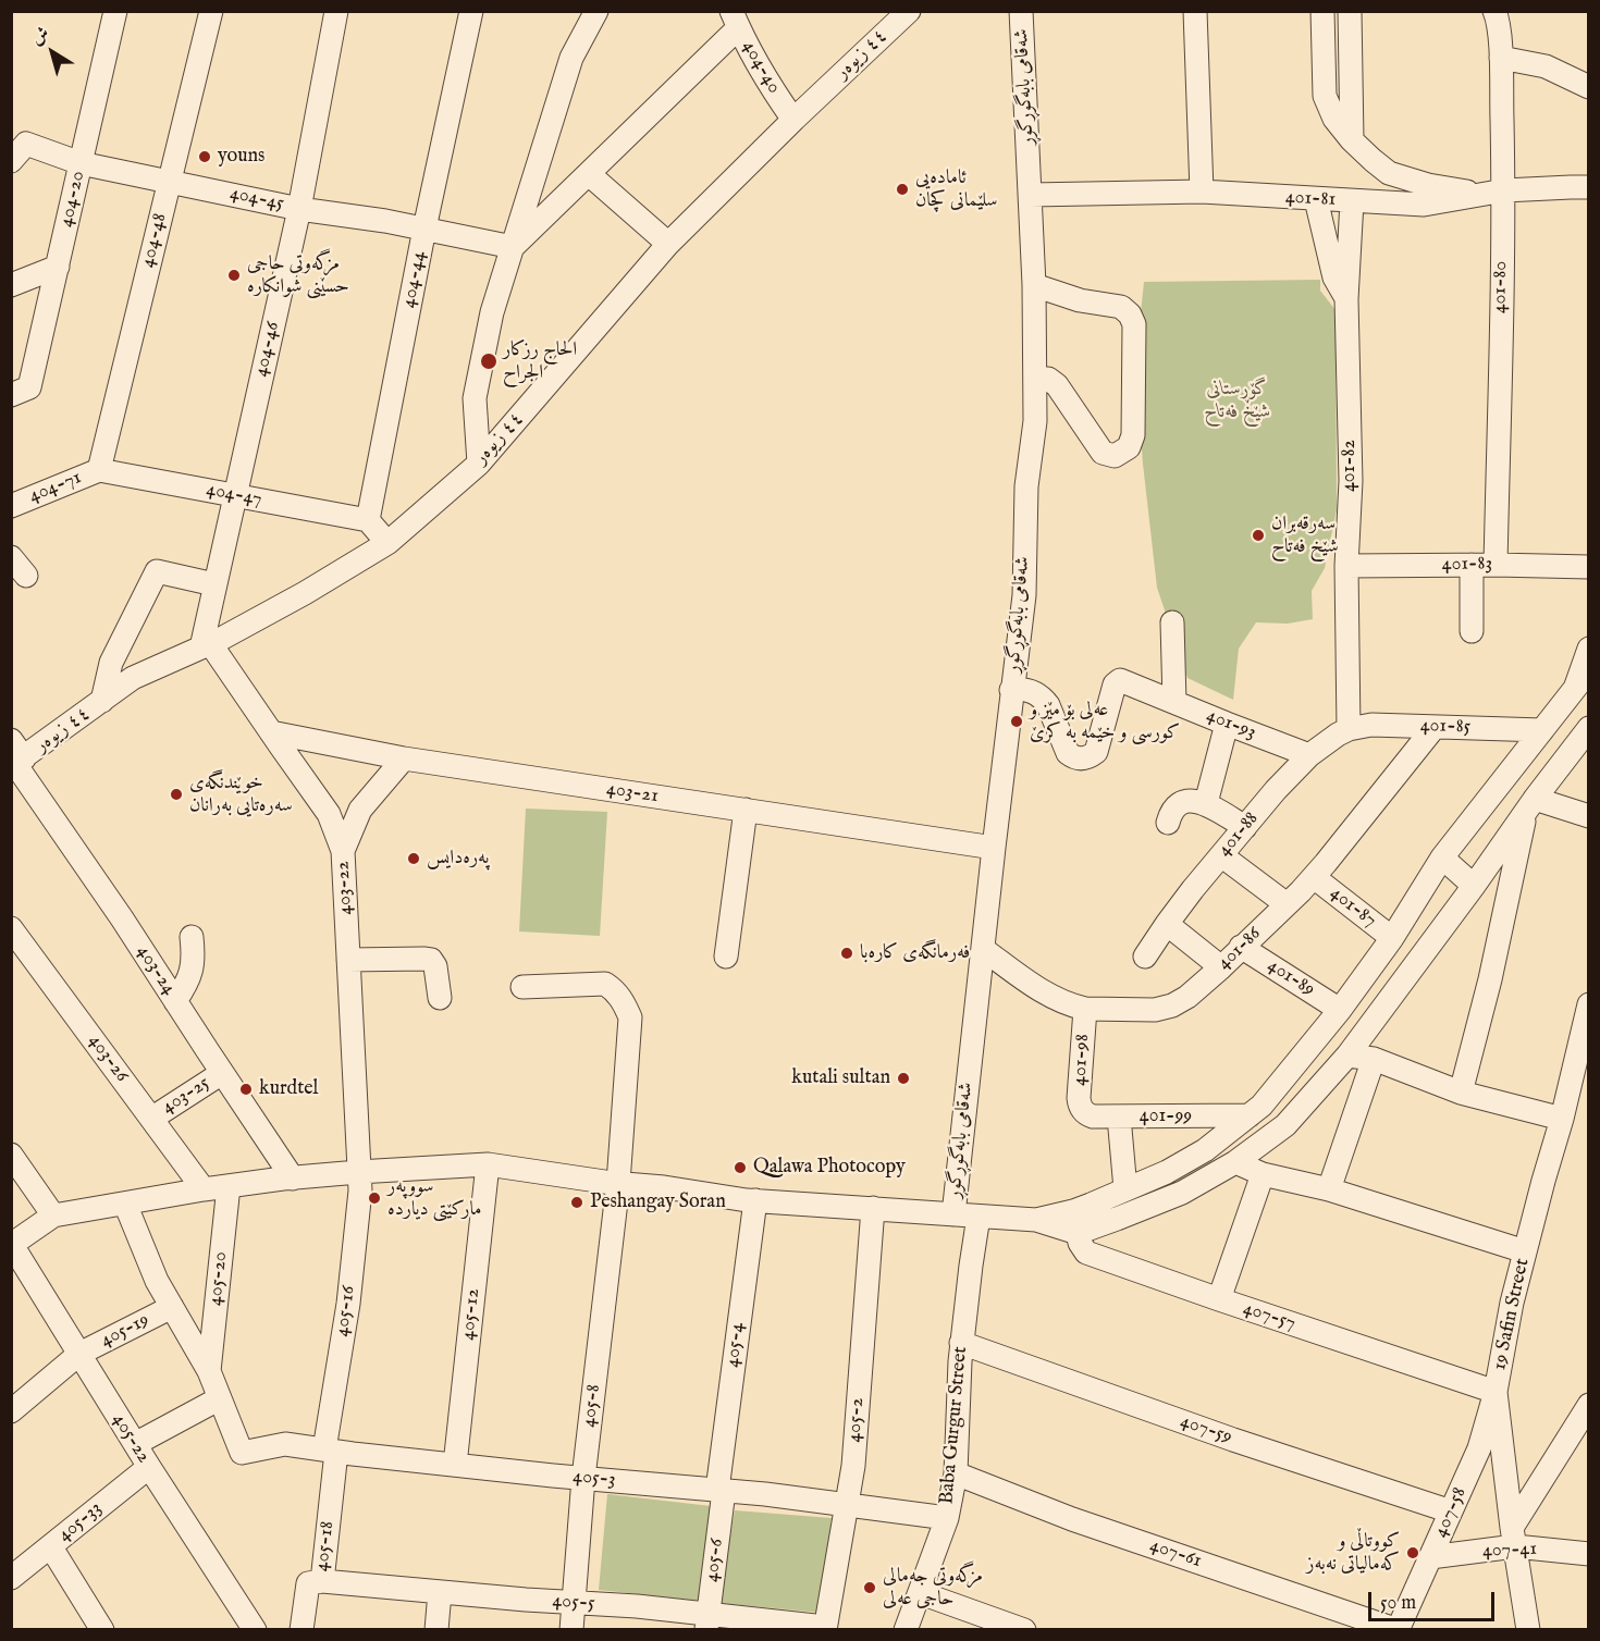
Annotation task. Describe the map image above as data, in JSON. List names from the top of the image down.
{
  "streets": {
    "street": [
      "٤٤ زیوەر",
      "404-40",
      "شەقامی بابەگوڕگوڕ",
      "404-20",
      "404-45",
      "401-81",
      "404-48",
      "404-44",
      "401-80",
      "404-46",
      "401-82",
      "404-71",
      "404-47",
      "401-83",
      "401-93",
      "401-85",
      "403-21",
      "401-88",
      "403-22",
      "401-87",
      "401-86",
      "403-24",
      "401-89",
      "403-26",
      "401-98",
      "403-25",
      "401-99",
      "405-20",
      "405-16",
      "405-12",
      "19 Safin Street",
      "407-57",
      "405-19",
      "405-4",
      "405-8",
      "405-2",
      "Baba Gurgur Street",
      "407-59",
      "405-22",
      "405-3",
      "407-58",
      "405-33",
      "405-18",
      "407-41",
      "407-61",
      "405-6",
      "405-5"
    ]
  },
  "crossings": [
    ["٤٤ زیوەر", "404-40"],
    ["٤٤ زیوەر", "404-46"],
    ["٤٤ زیوەر", "403-22"],
    ["٤٤ زیوەر", "403-24"],
    ["شەقامی بابەگوڕگوڕ", "401-81"],
    ["شەقامی بابەگوڕگوڕ", "401-93"],
    ["شەقامی بابەگوڕگوڕ", "403-21"],
    ["شەقامی بابەگوڕگوڕ", "401-86"],
    ["404-20", "404-45"],
    ["404-45", "404-48"],
    ["404-45", "404-44"],
    ["404-45", "404-46"],
    ["401-81", "401-80"],
    ["401-81", "401-82"],
    ["404-48", "404-71"],
    ["404-48", "404-47"],
    ["404-44", "404-47"],
    ["401-80", "401-83"],
    ["404-46", "404-47"],
    ["404-46", "403-22"],
    ["401-82", "401-83"],
    ["401-82", "401-85"],
    ["401-82", "401-88"],
    ["404-71", "404-47"],
    ["401-93", "401-88"],
    ["401-85", "401-88"],
    ["401-85", "401-86"],
    ["403-21", "403-22"],
    ["403-22", "405-16"],
    ["401-87", "401-86"],
    ["401-86", "401-89"],
    ["401-86", "401-98"],
    ["403-24", "403-25"],
    ["403-26", "403-25"],
    ["401-98", "401-99"],
    ["405-16", "405-3"],
    ["405-16", "405-18"],
    ["405-12", "405-3"],
    ["19 Safin Street", "407-57"],
    ["19 Safin Street", "407-58"],
    ["19 Safin Street", "407-41"],
    ["407-57", "407-58"],
    ["405-19", "405-22"],
    ["405-4", "405-3"],
    ["405-4", "405-6"],
    ["405-8", "405-3"],
    ["405-8", "405-5"],
    ["405-2", "405-3"],
    ["405-2", "405-5"],
    ["Baba Gurgur Street", "407-59"],
    ["Baba Gurgur Street", "405-3"],
    ["Baba Gurgur Street", "407-61"],
    ["407-59", "407-58"],
    ["405-22", "405-33"],
    ["405-3", "405-18"],
    ["405-3", "405-6"],
    ["407-58", "407-41"],
    ["407-58", "407-61"],
    ["405-18", "405-5"],
    ["405-6", "405-5"]
  ],
  "parks": ["گۆڕستانی شێخ فەتاح"],
  "places": [
    "youns",
    "ئامادەیی سلێمانی کچان",
    "مزگەوتی حاجی حسێنی شوانکارە",
    "الحاج رزكار الجراح",
    "سەرقەبران شێخ فەتاح",
    "عەلی بۆ مێز و کورسی و خێمە بە کرێ",
    "خوێندنگەی سەرەتایی بەرانان",
    "پەرەدایس",
    "فەرمانگەی کارەبا",
    "kutali sultan",
    "kurdtel",
    "Qalawa Photocopy",
    "سووپەر مارکێتی دیاردە",
    "Peshangay Soran",
    "کووتاڵی و کەمالیاتی نەبەز",
    "مزگەوتی جەمالی حاجی عەلی"
  ],
  "scale_bar": "50 m",
  "north": "top left"
}
